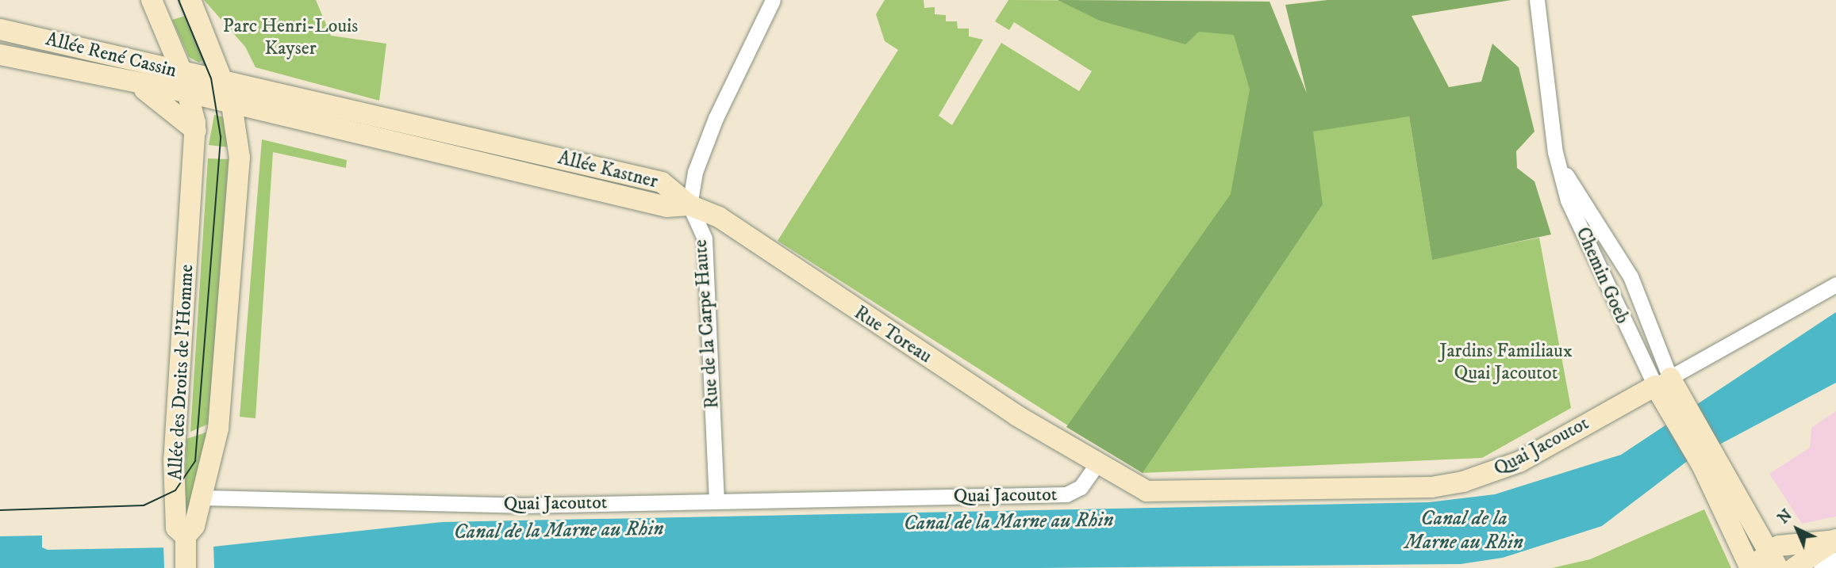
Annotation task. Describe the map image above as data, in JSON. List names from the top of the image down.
{
  "streets": {
    "main road": [
      "Allée René Cassin",
      "Allée Kastner",
      "Rue Toreau",
      "Allée des Droits de l'Homme",
      "Quai Jacoutot"
    ],
    "street": ["Chemin Goeb", "Rue de la Carpe Haute"]
  },
  "crossings": [
    ["Allée René Cassin", "Allée Kastner"],
    ["Allée René Cassin", "Allée des Droits de l'Homme"],
    ["Allée Kastner", "Rue de la Carpe Haute"],
    ["Allée Kastner", "Rue Toreau"],
    ["Allée Kastner", "Allée des Droits de l'Homme"],
    ["Chemin Goeb", "Quai Jacoutot"],
    ["Rue de la Carpe Haute", "Rue Toreau"],
    ["Rue de la Carpe Haute", "Quai Jacoutot"],
    ["Rue Toreau", "Quai Jacoutot"],
    ["Allée des Droits de l'Homme", "Quai Jacoutot"]
  ],
  "water": ["Canal de la Marne au Rhin"],
  "parks": ["Parc Henri-Louis Kayser", "Jardins Familiaux Quai Jacoutot"],
  "north": "top left"
}
